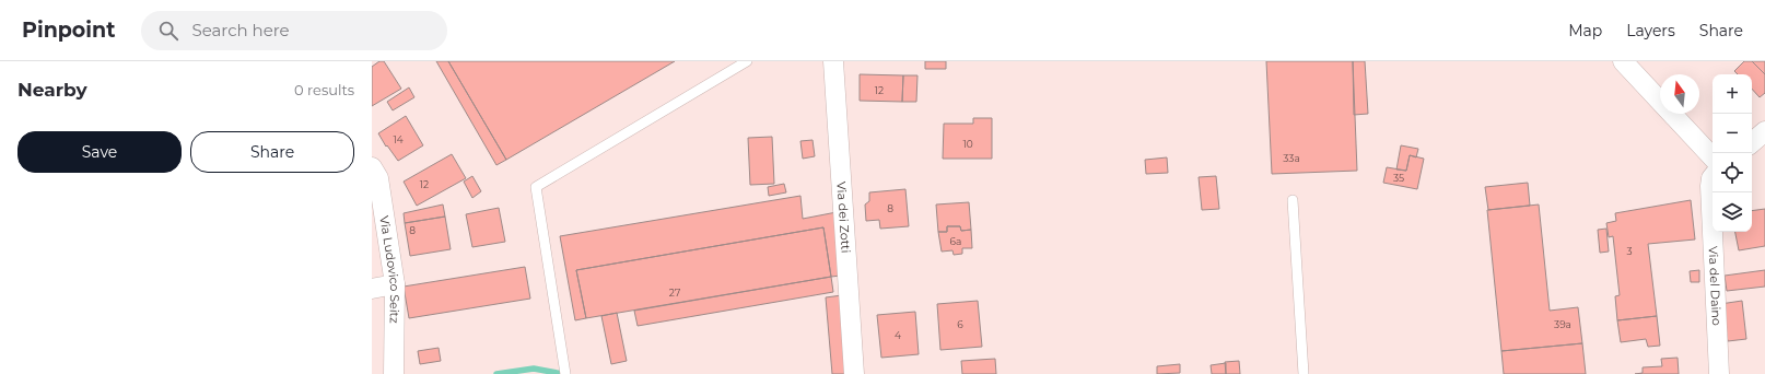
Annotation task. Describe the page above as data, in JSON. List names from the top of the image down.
{
  "streets": {
    "street": ["Via dei Zotti", "Via Ludovico Seitz", "Via del Daino"]
  },
  "house_numbers": [
    "12",
    "14",
    "10",
    "33a",
    "35",
    "12",
    "8",
    "8",
    "6a",
    "3",
    "27",
    "6",
    "39a",
    "4"
  ],
  "north": "top",
  "page": {
    "header": "Pinpoint",
    "search": "Search here",
    "nav": ["Map", "Layers", "Share"],
    "heading": ["Nearby", "0 results"],
    "map_buttons": ["+", "−"],
    "buttons": ["Save", "Share"]
  }
}
